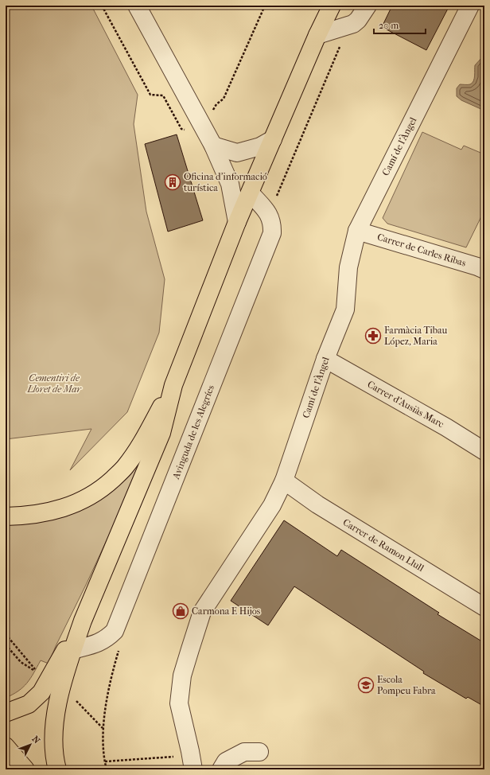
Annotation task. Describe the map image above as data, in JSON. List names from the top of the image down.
{
  "streets": {
    "street": [
      "Camí de l'Àngel",
      "Carrer de Carles Ribas",
      "Carrer d'Ausiàs Marc",
      "Avinguda de les Alegríes",
      "Carrer de Ramon Llull"
    ]
  },
  "crossings": [
    ["Camí de l'Àngel", "Carrer de Carles Ribas"],
    ["Camí de l'Àngel", "Carrer d'Ausiàs Marc"],
    ["Camí de l'Àngel", "Carrer de Ramon Llull"]
  ],
  "parks": ["Cementiri de Lloret de Mar"],
  "places": {
    "building": ["Oficina d'informació turística"],
    "pharmacy": ["Farmàcia Tibau López, Maria"],
    "shop": ["Carmona E Hijos"],
    "school or university": ["Escola Pompeu Fabra"]
  },
  "scale_bar": "20 m",
  "north": "top right"
}
